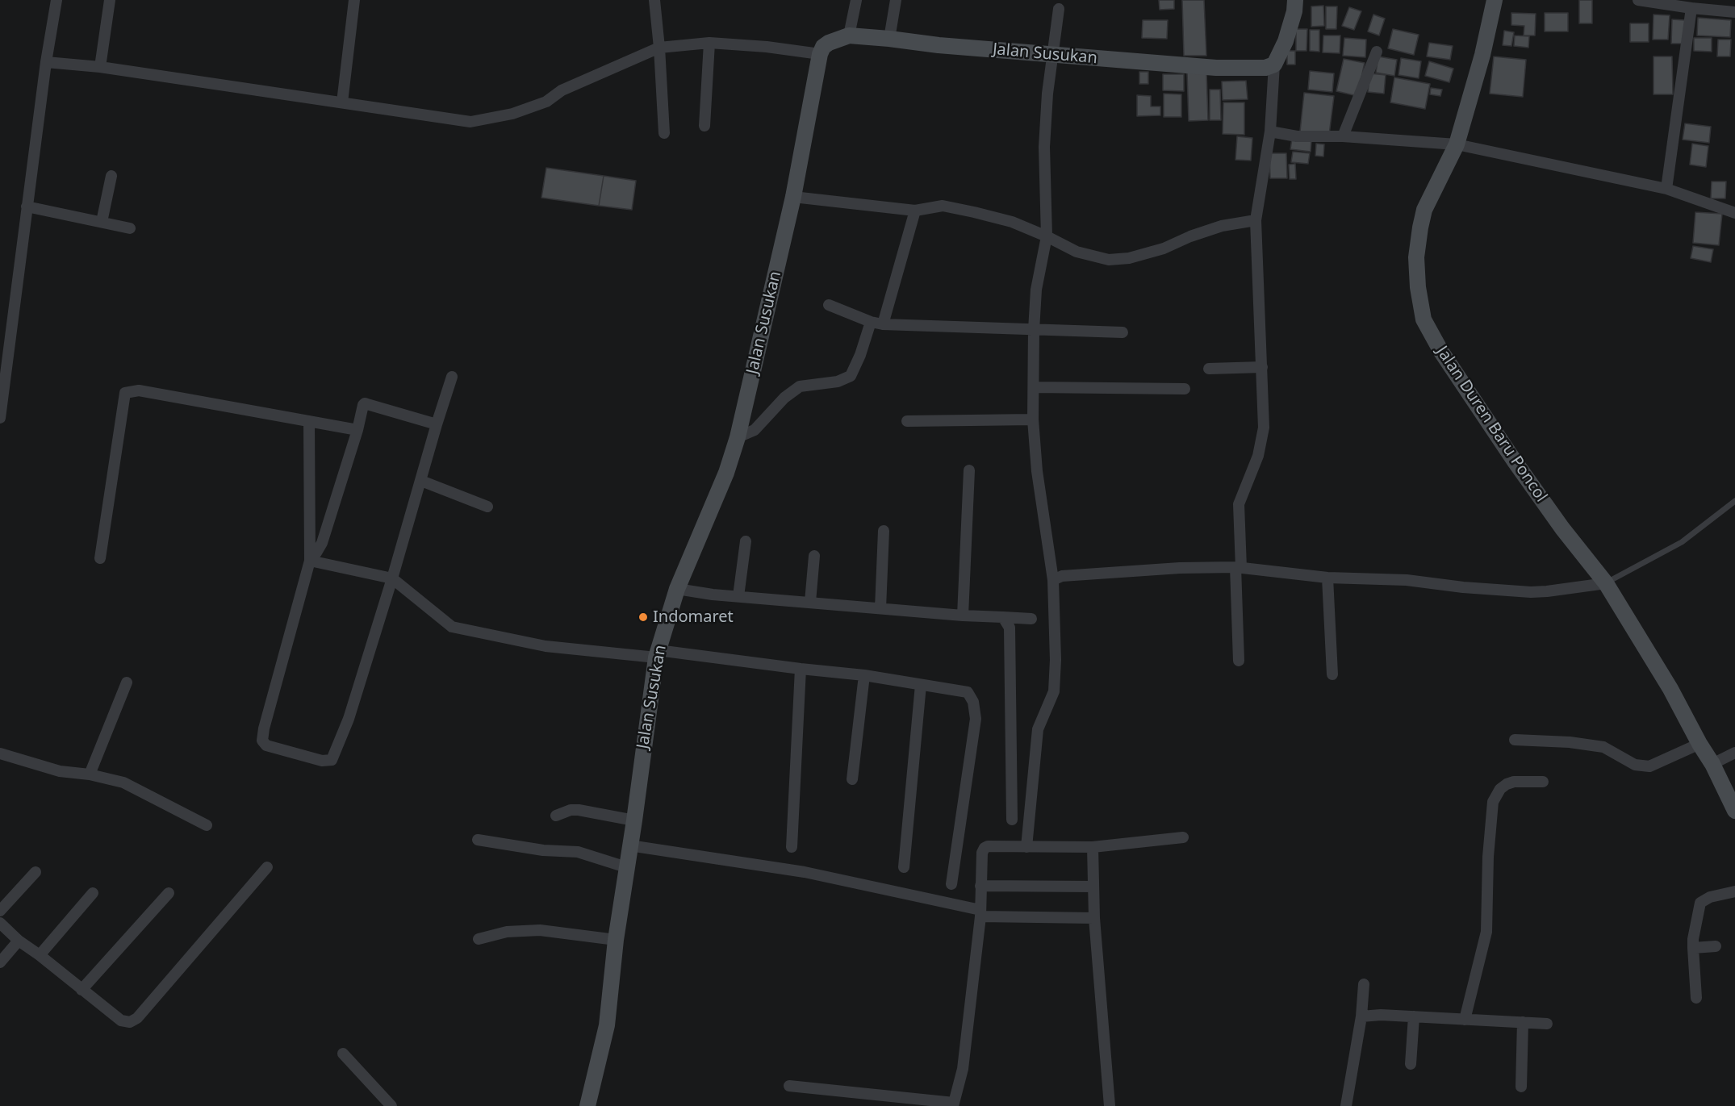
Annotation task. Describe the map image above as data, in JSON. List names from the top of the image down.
{
  "streets": {
    "street": ["Jalan Susukan", "Jalan Duren Baru Poncol"]
  },
  "places": ["Indomaret"]
}
